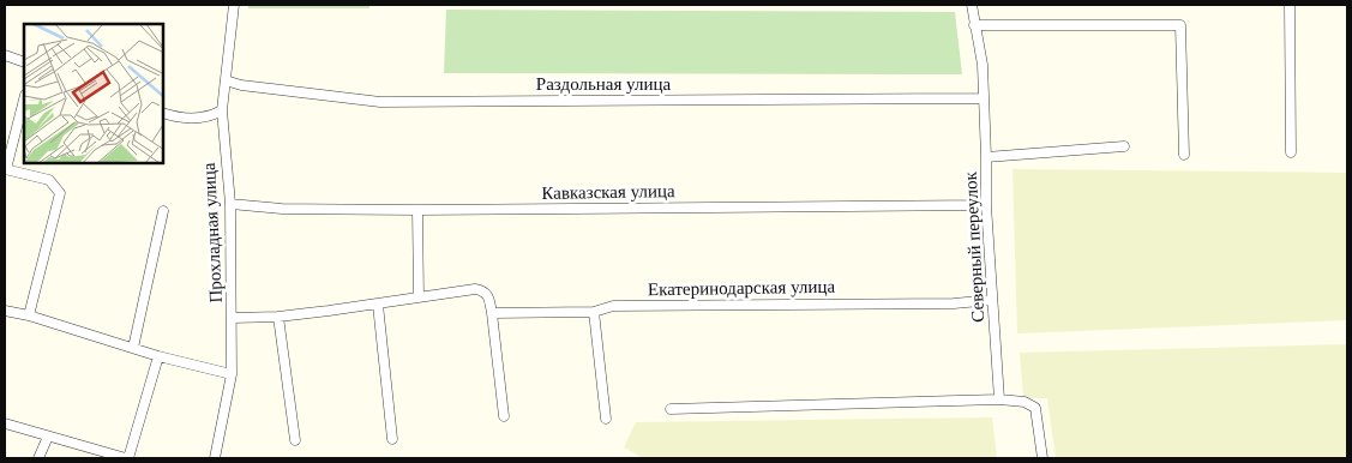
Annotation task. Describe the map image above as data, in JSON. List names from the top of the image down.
{
  "streets": {
    "street": [
      "Раздольная улица",
      "Кавказская улица",
      "Прохладная улица",
      "Северный переулок",
      "Екатеринодарская улица"
    ]
  },
  "crossings": [
    ["Раздольная улица", "Прохладная улица"],
    ["Раздольная улица", "Северный переулок"],
    ["Кавказская улица", "Прохладная улица"],
    ["Кавказская улица", "Северный переулок"],
    ["Северный переулок", "Екатеринодарская улица"]
  ]
}
